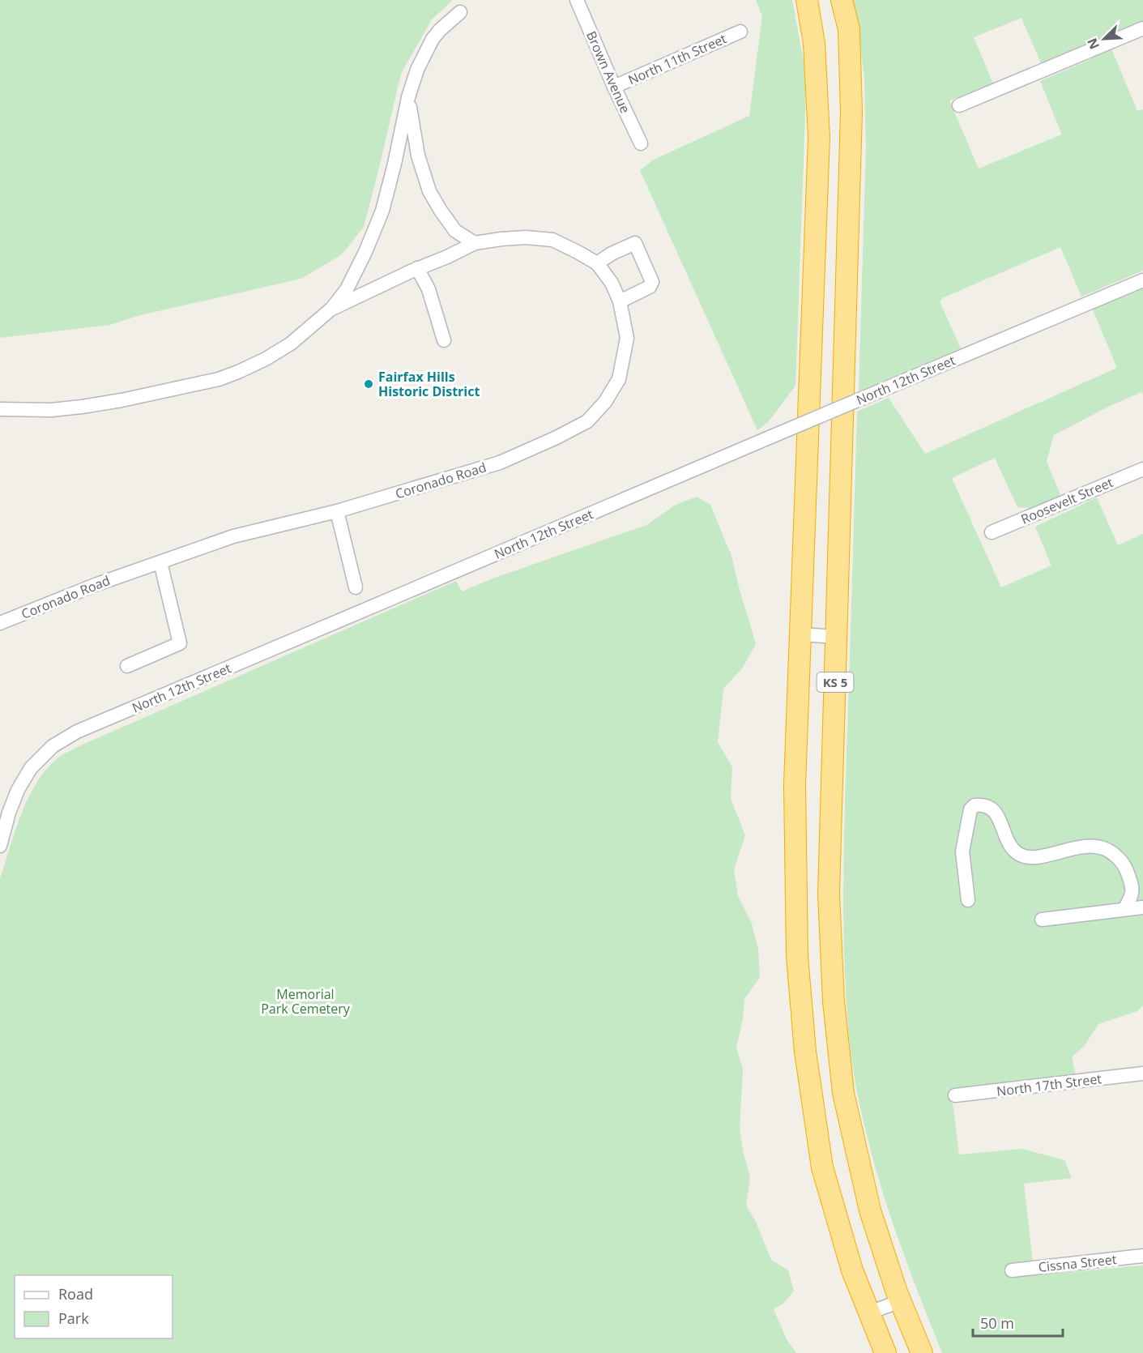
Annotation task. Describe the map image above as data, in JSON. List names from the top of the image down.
{
  "streets": {
    "highway": ["KS 5"],
    "street": [
      "North 11th Street",
      "Brown Avenue",
      "North 12th Street",
      "Coronado Road",
      "Roosevelt Street",
      "North 17th Street",
      "Cissna Street"
    ]
  },
  "crossings": [
    ["North 11th Street", "Brown Avenue"]
  ],
  "parks": ["Memorial Park Cemetery"],
  "places": ["Fairfax Hills Historic District"],
  "legend": ["Road", "Park"],
  "scale_bar": "50 m",
  "north": "bottom left"
}
